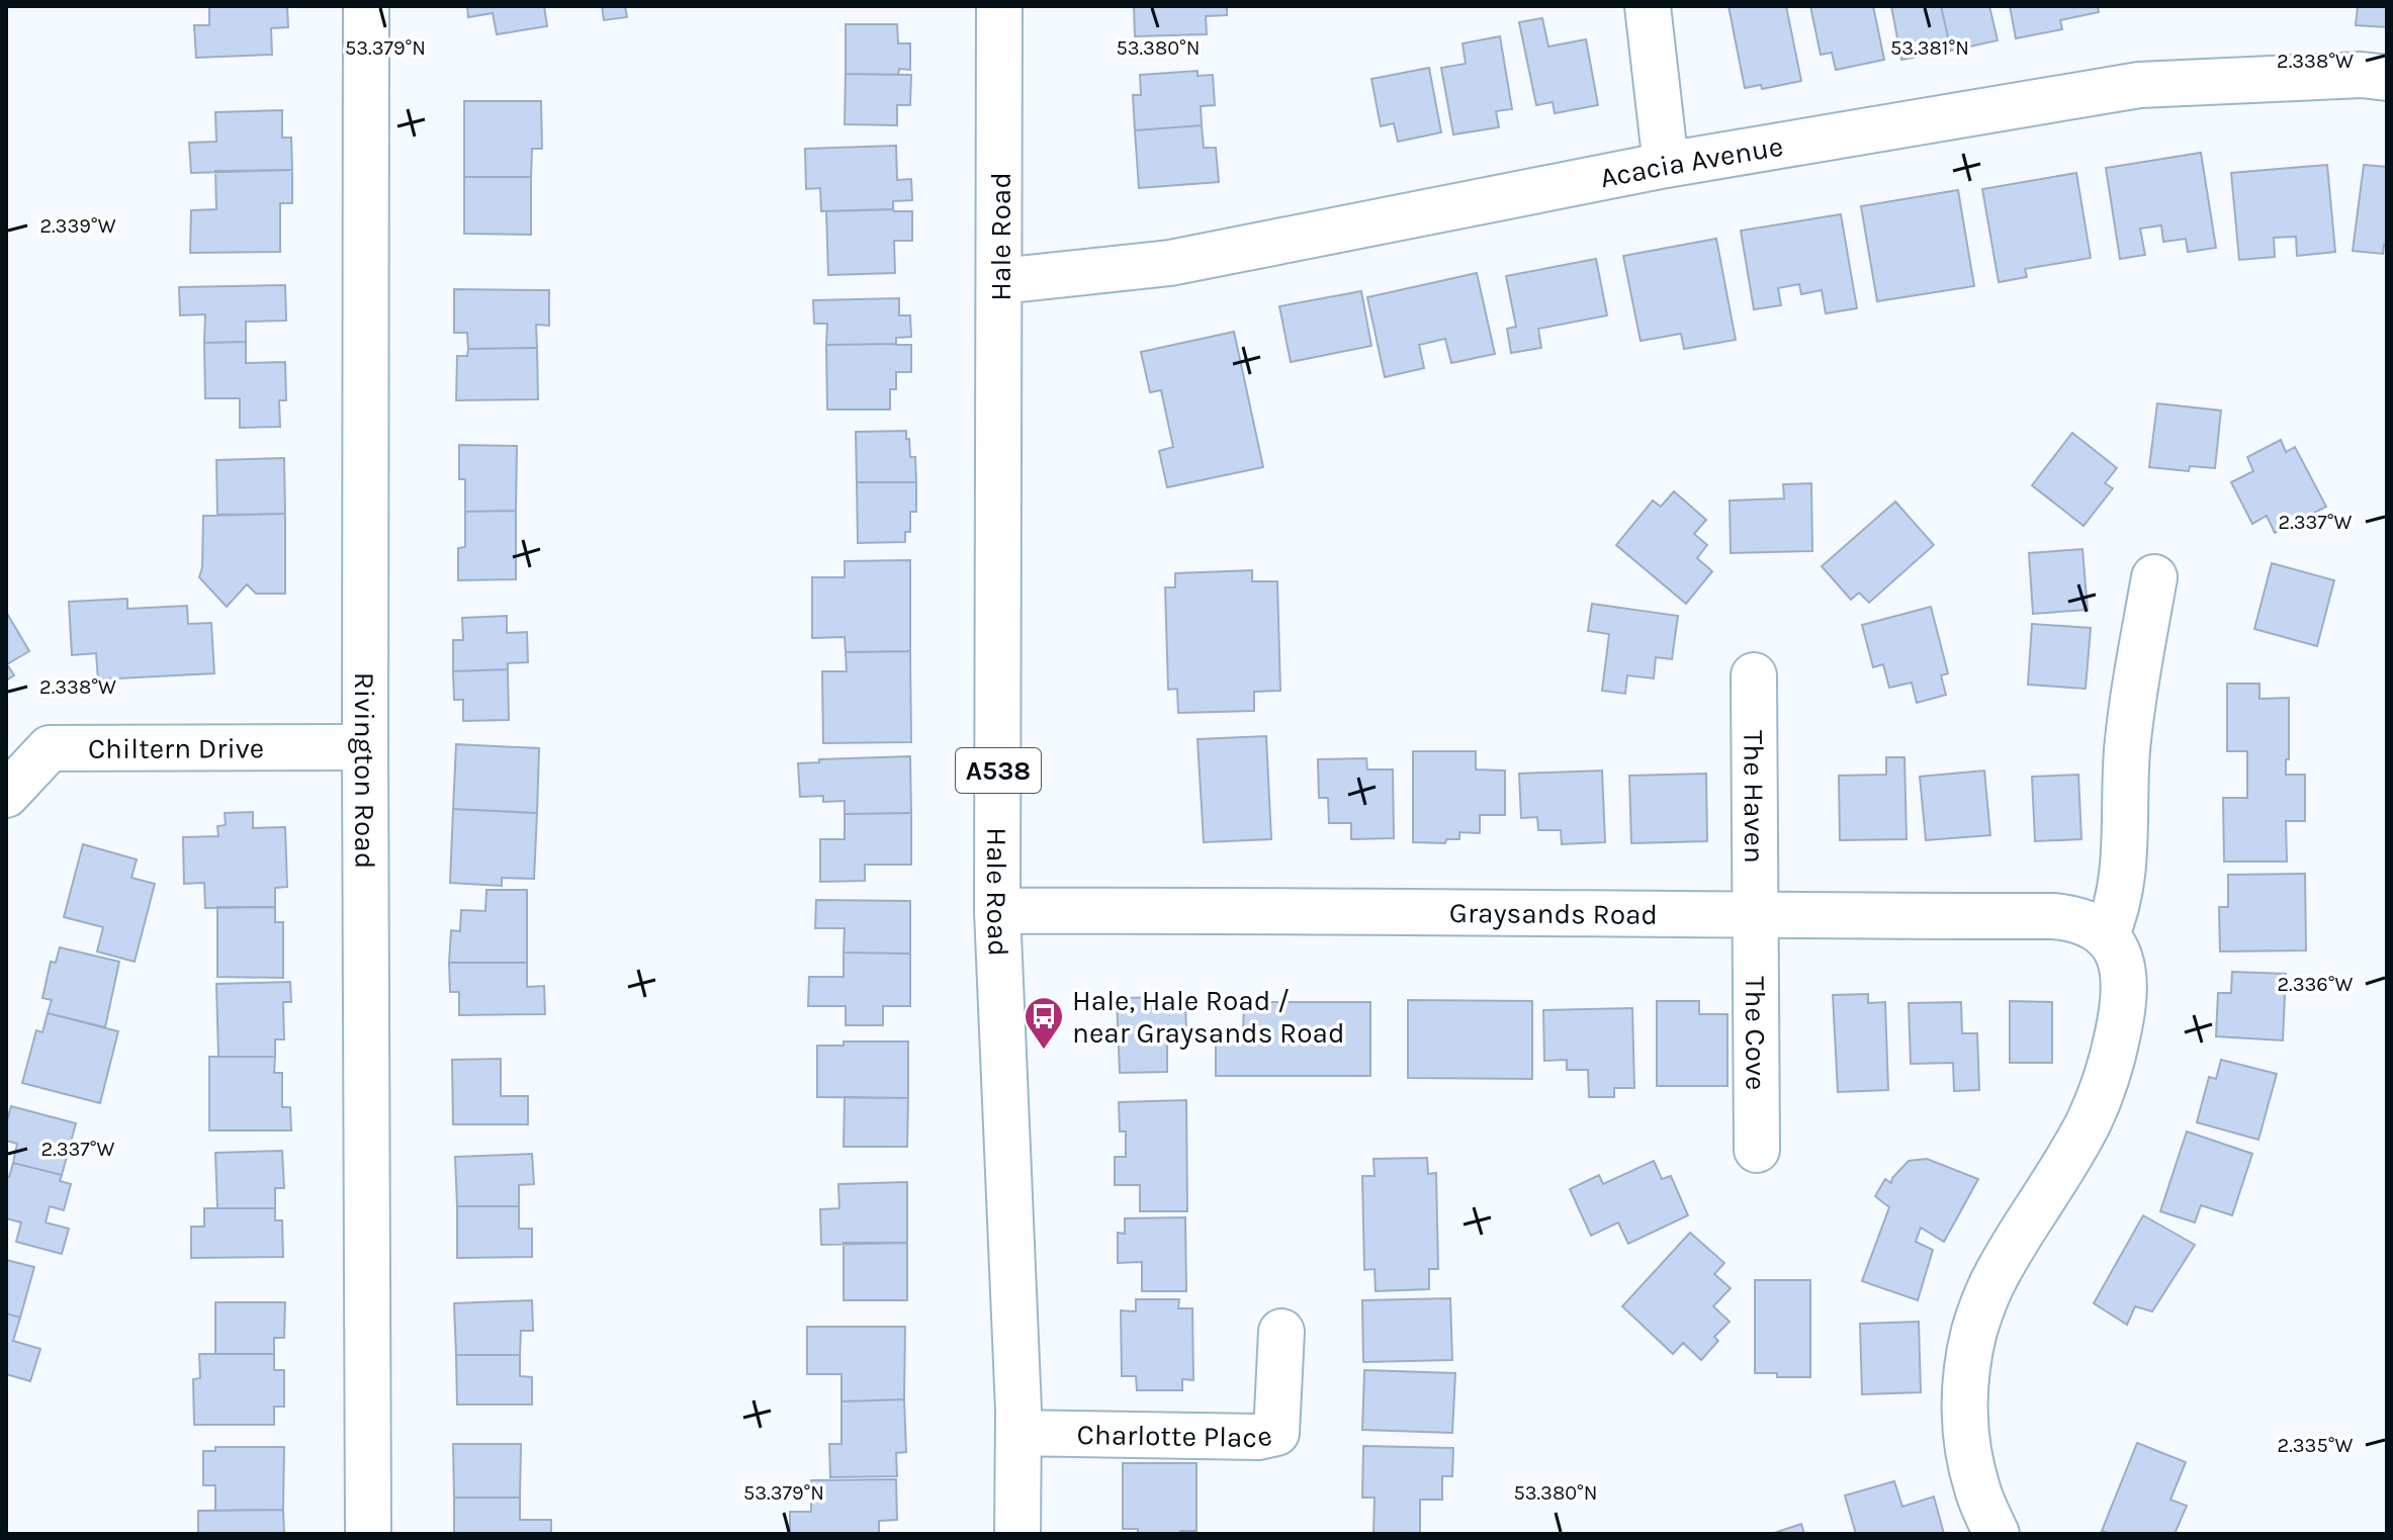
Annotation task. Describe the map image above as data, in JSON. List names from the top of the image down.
{
  "streets": {
    "street": [
      "Acacia Avenue",
      "Hale Road",
      "Chiltern Drive",
      "Rivington Road",
      "A538",
      "The Haven",
      "Graysands Road",
      "The Cove",
      "Charlotte Place"
    ]
  },
  "crossings": [
    ["Acacia Avenue", "Hale Road"],
    ["Hale Road", "Graysands Road"],
    ["Hale Road", "Charlotte Place"],
    ["Chiltern Drive", "Rivington Road"],
    ["The Haven", "Graysands Road"],
    ["The Haven", "The Cove"],
    ["Graysands Road", "The Cove"]
  ],
  "places": {
    "bus stop": ["Hale, Hale Road / near Graysands Road"]
  },
  "coordinates": [
    "53.379°N",
    "53.380°N",
    "53.381°N",
    "2.338°W",
    "2.339°W",
    "2.337°W",
    "2.336°W",
    "2.335°W"
  ]
}
